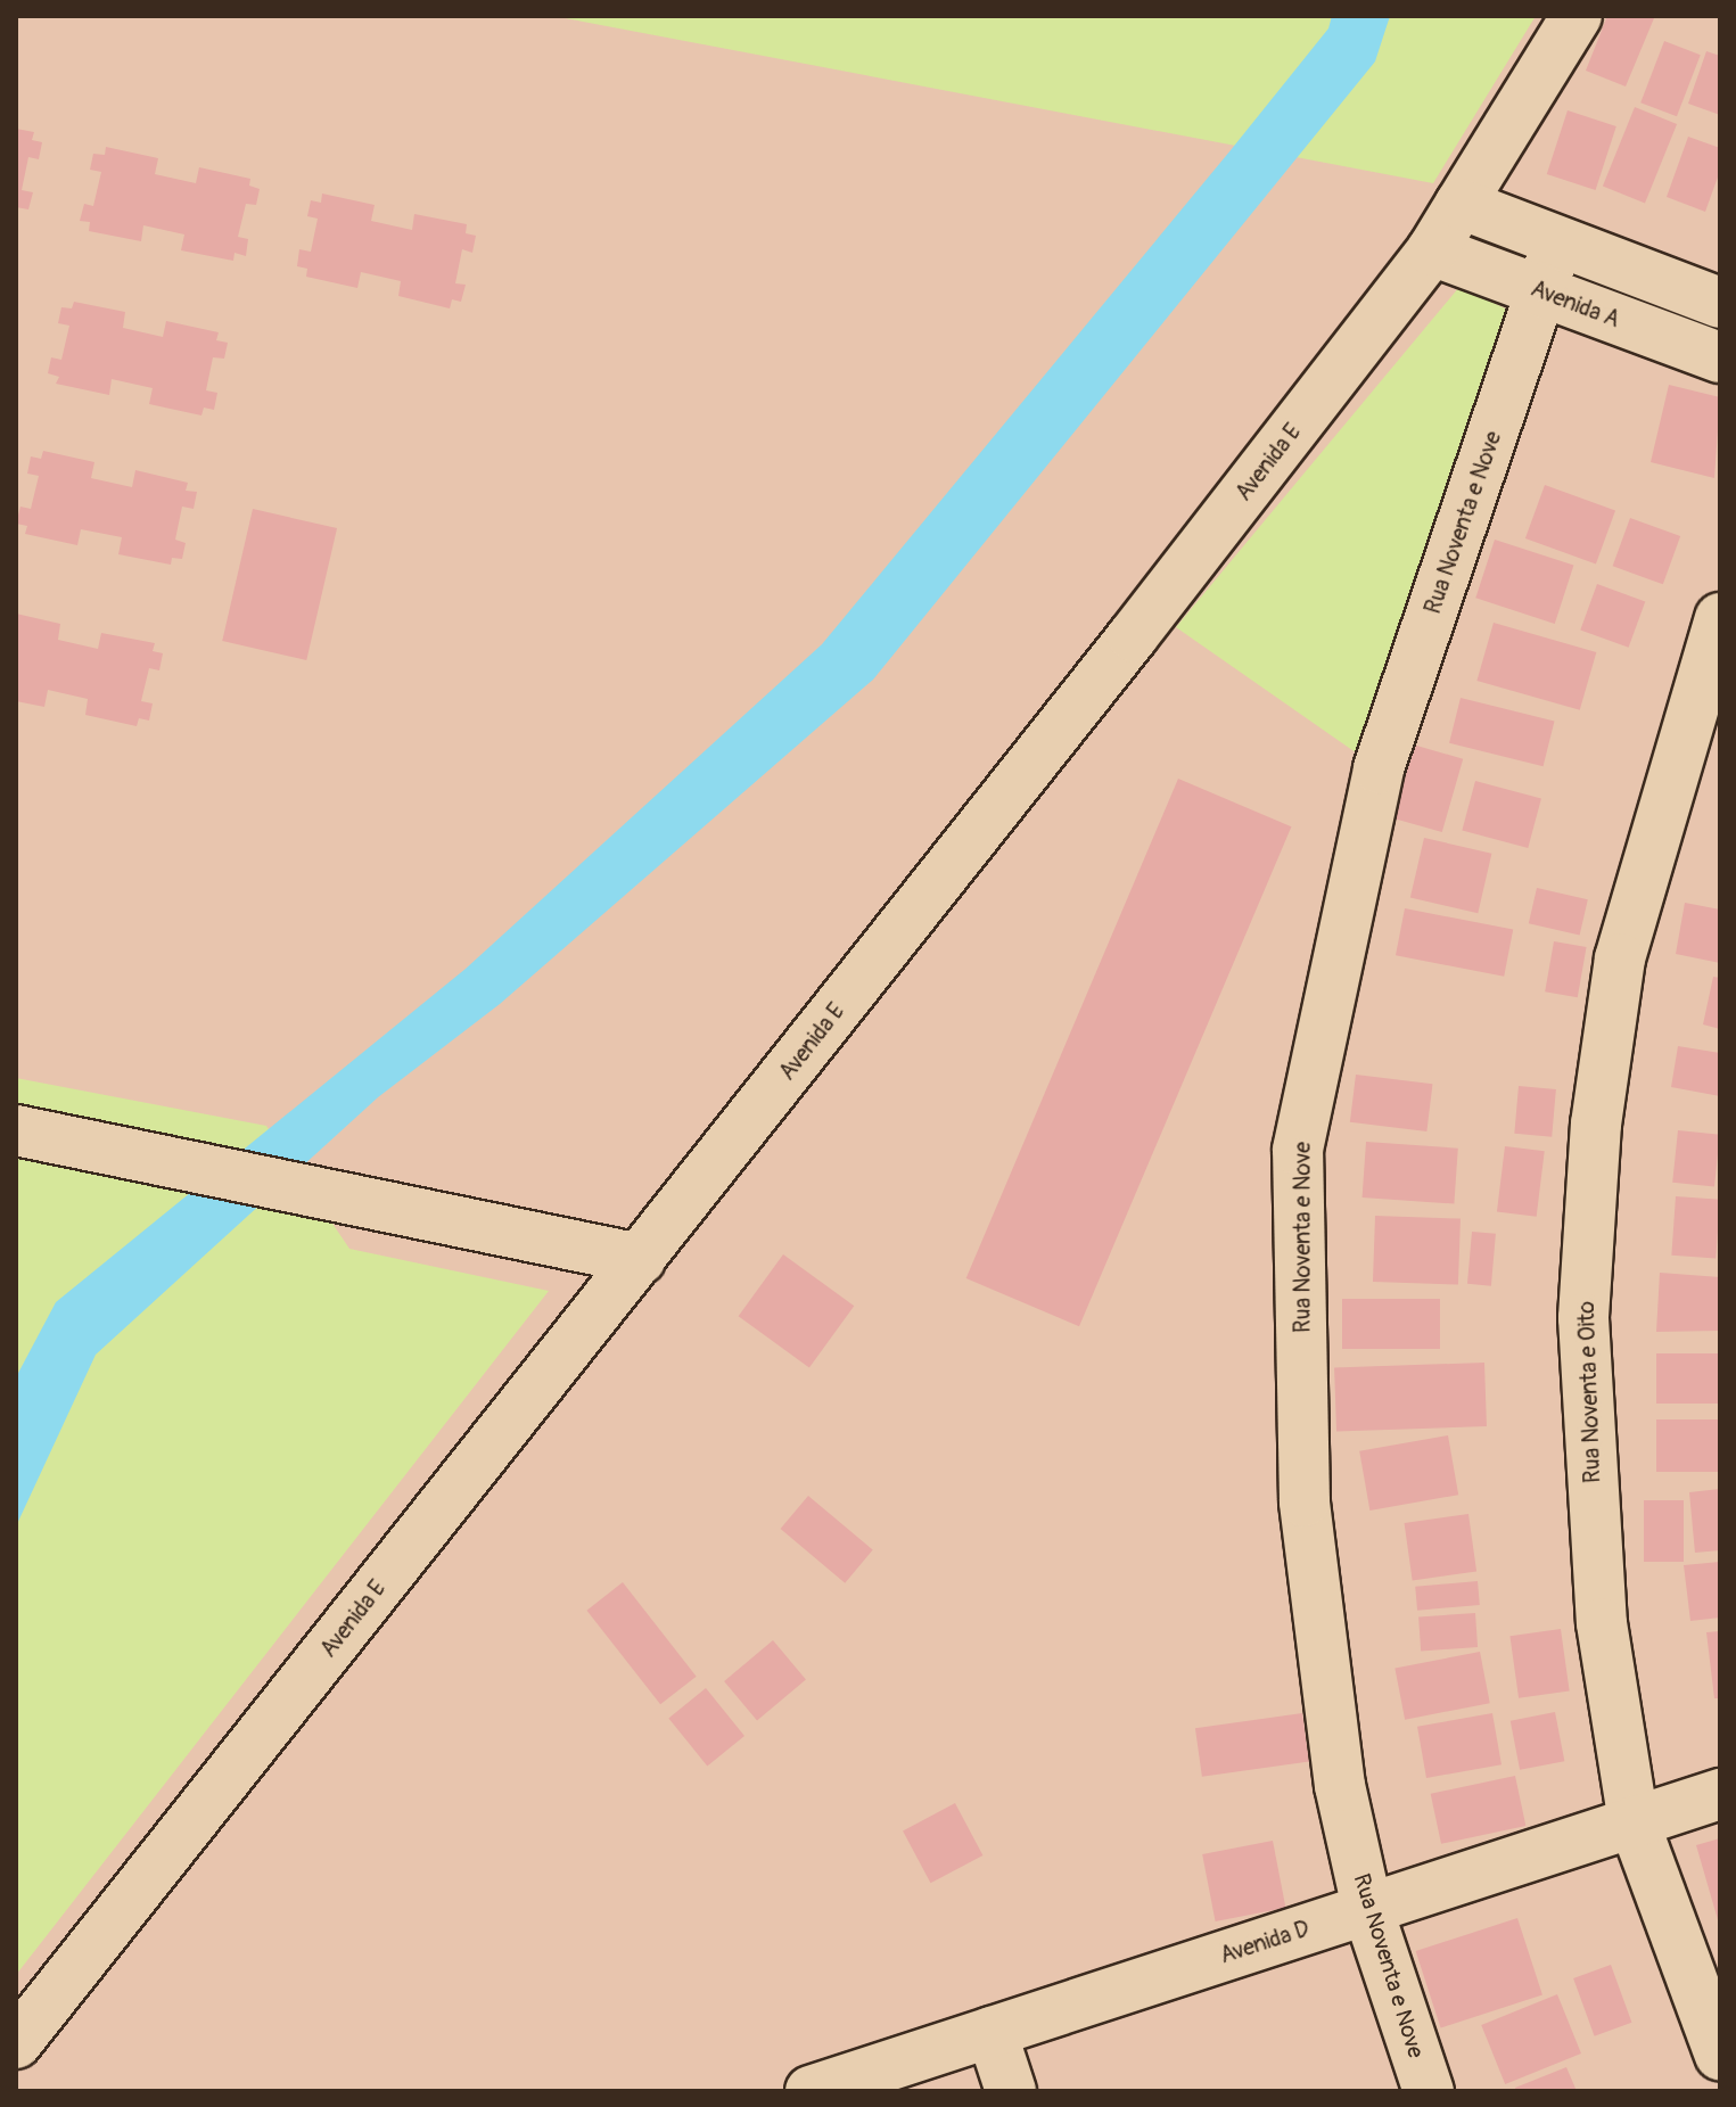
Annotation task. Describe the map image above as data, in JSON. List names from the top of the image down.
{
  "streets": {
    "street": [
      "Avenida A",
      "Avenida E",
      "Rua Noventa e Nove",
      "Rua Noventa e Oito",
      "Avenida D"
    ]
  },
  "crossings": [
    ["Avenida A", "Avenida E"],
    ["Avenida A", "Rua Noventa e Nove"],
    ["Rua Noventa e Nove", "Avenida D"],
    ["Rua Noventa e Oito", "Avenida D"]
  ]
}
